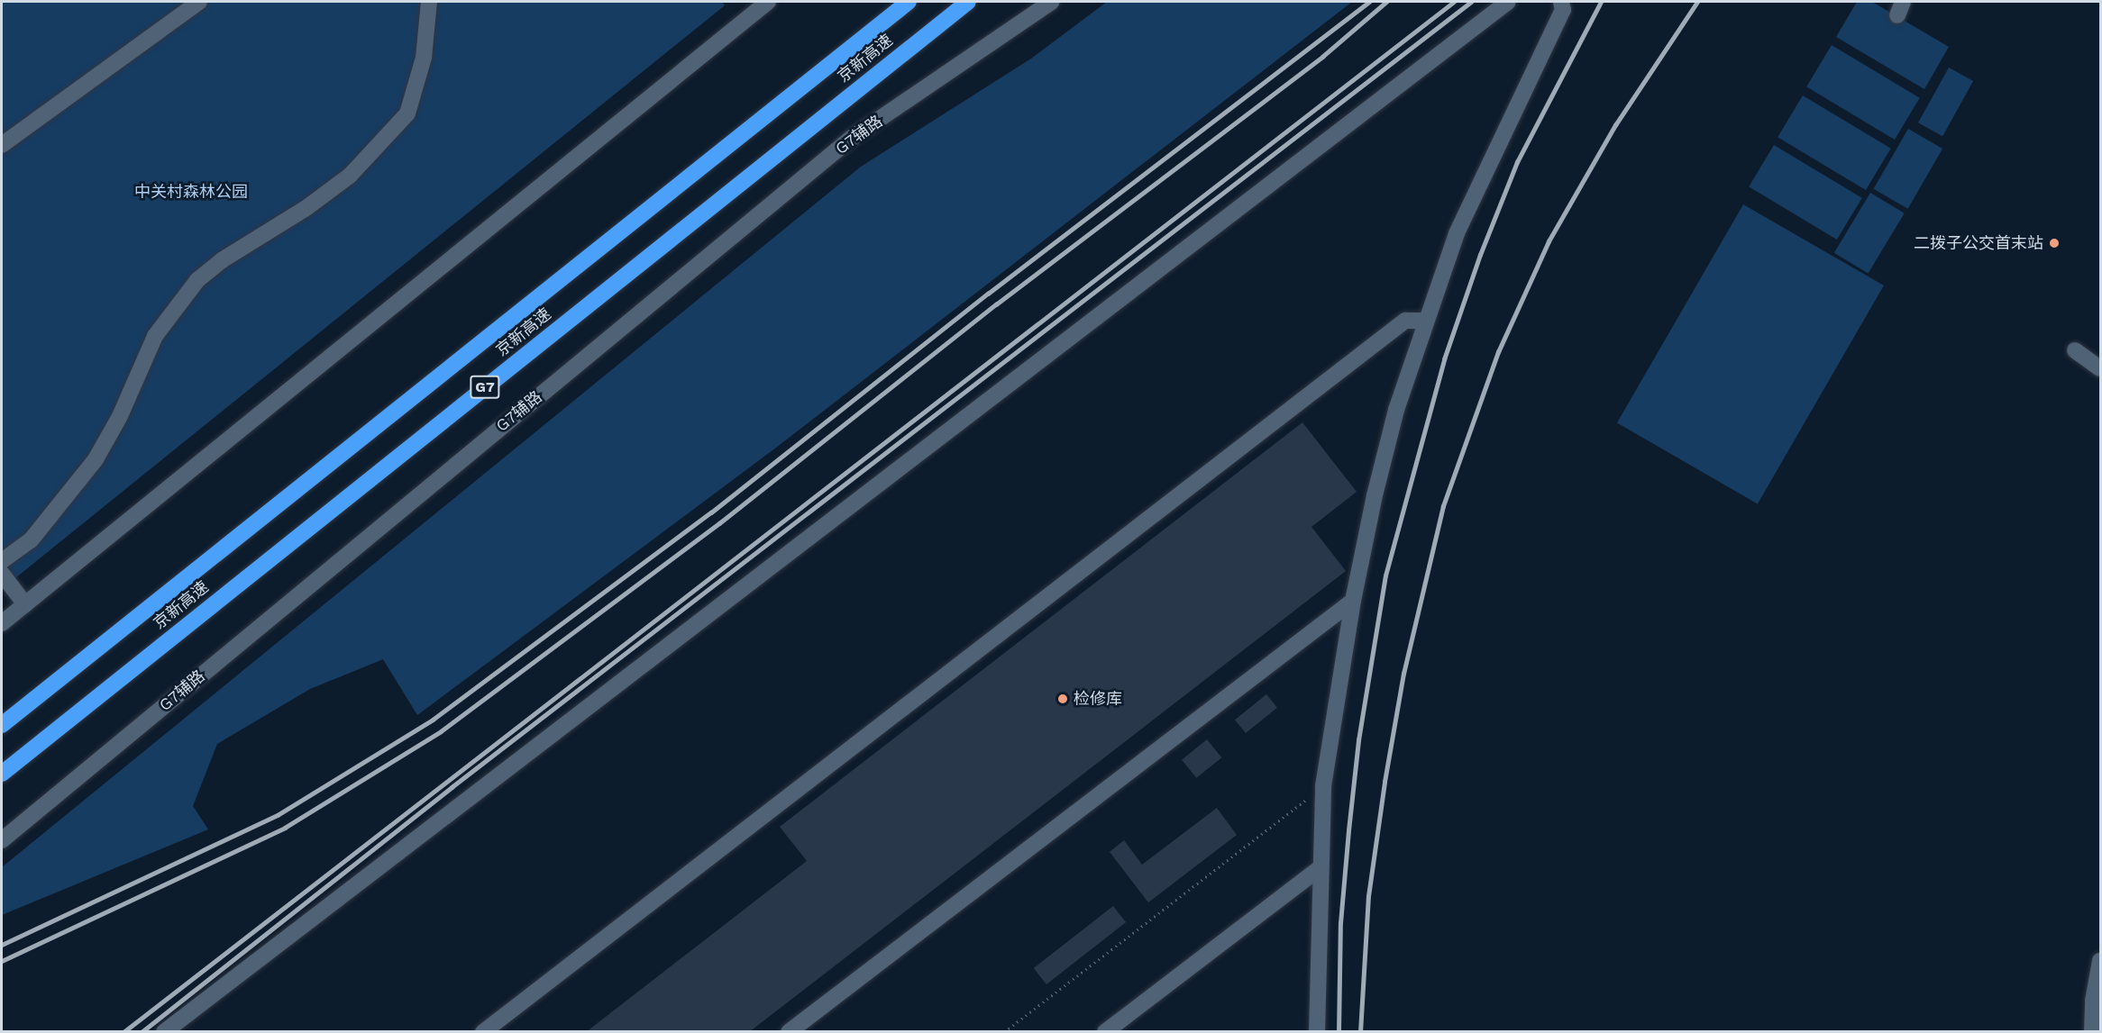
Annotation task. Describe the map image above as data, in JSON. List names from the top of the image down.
{
  "streets": {
    "highway": ["京新高速", "G7"],
    "street": ["G7辅路"]
  },
  "parks": ["中关村森林公园"],
  "places": ["二拨子公交首末站", "检修库"]
}
